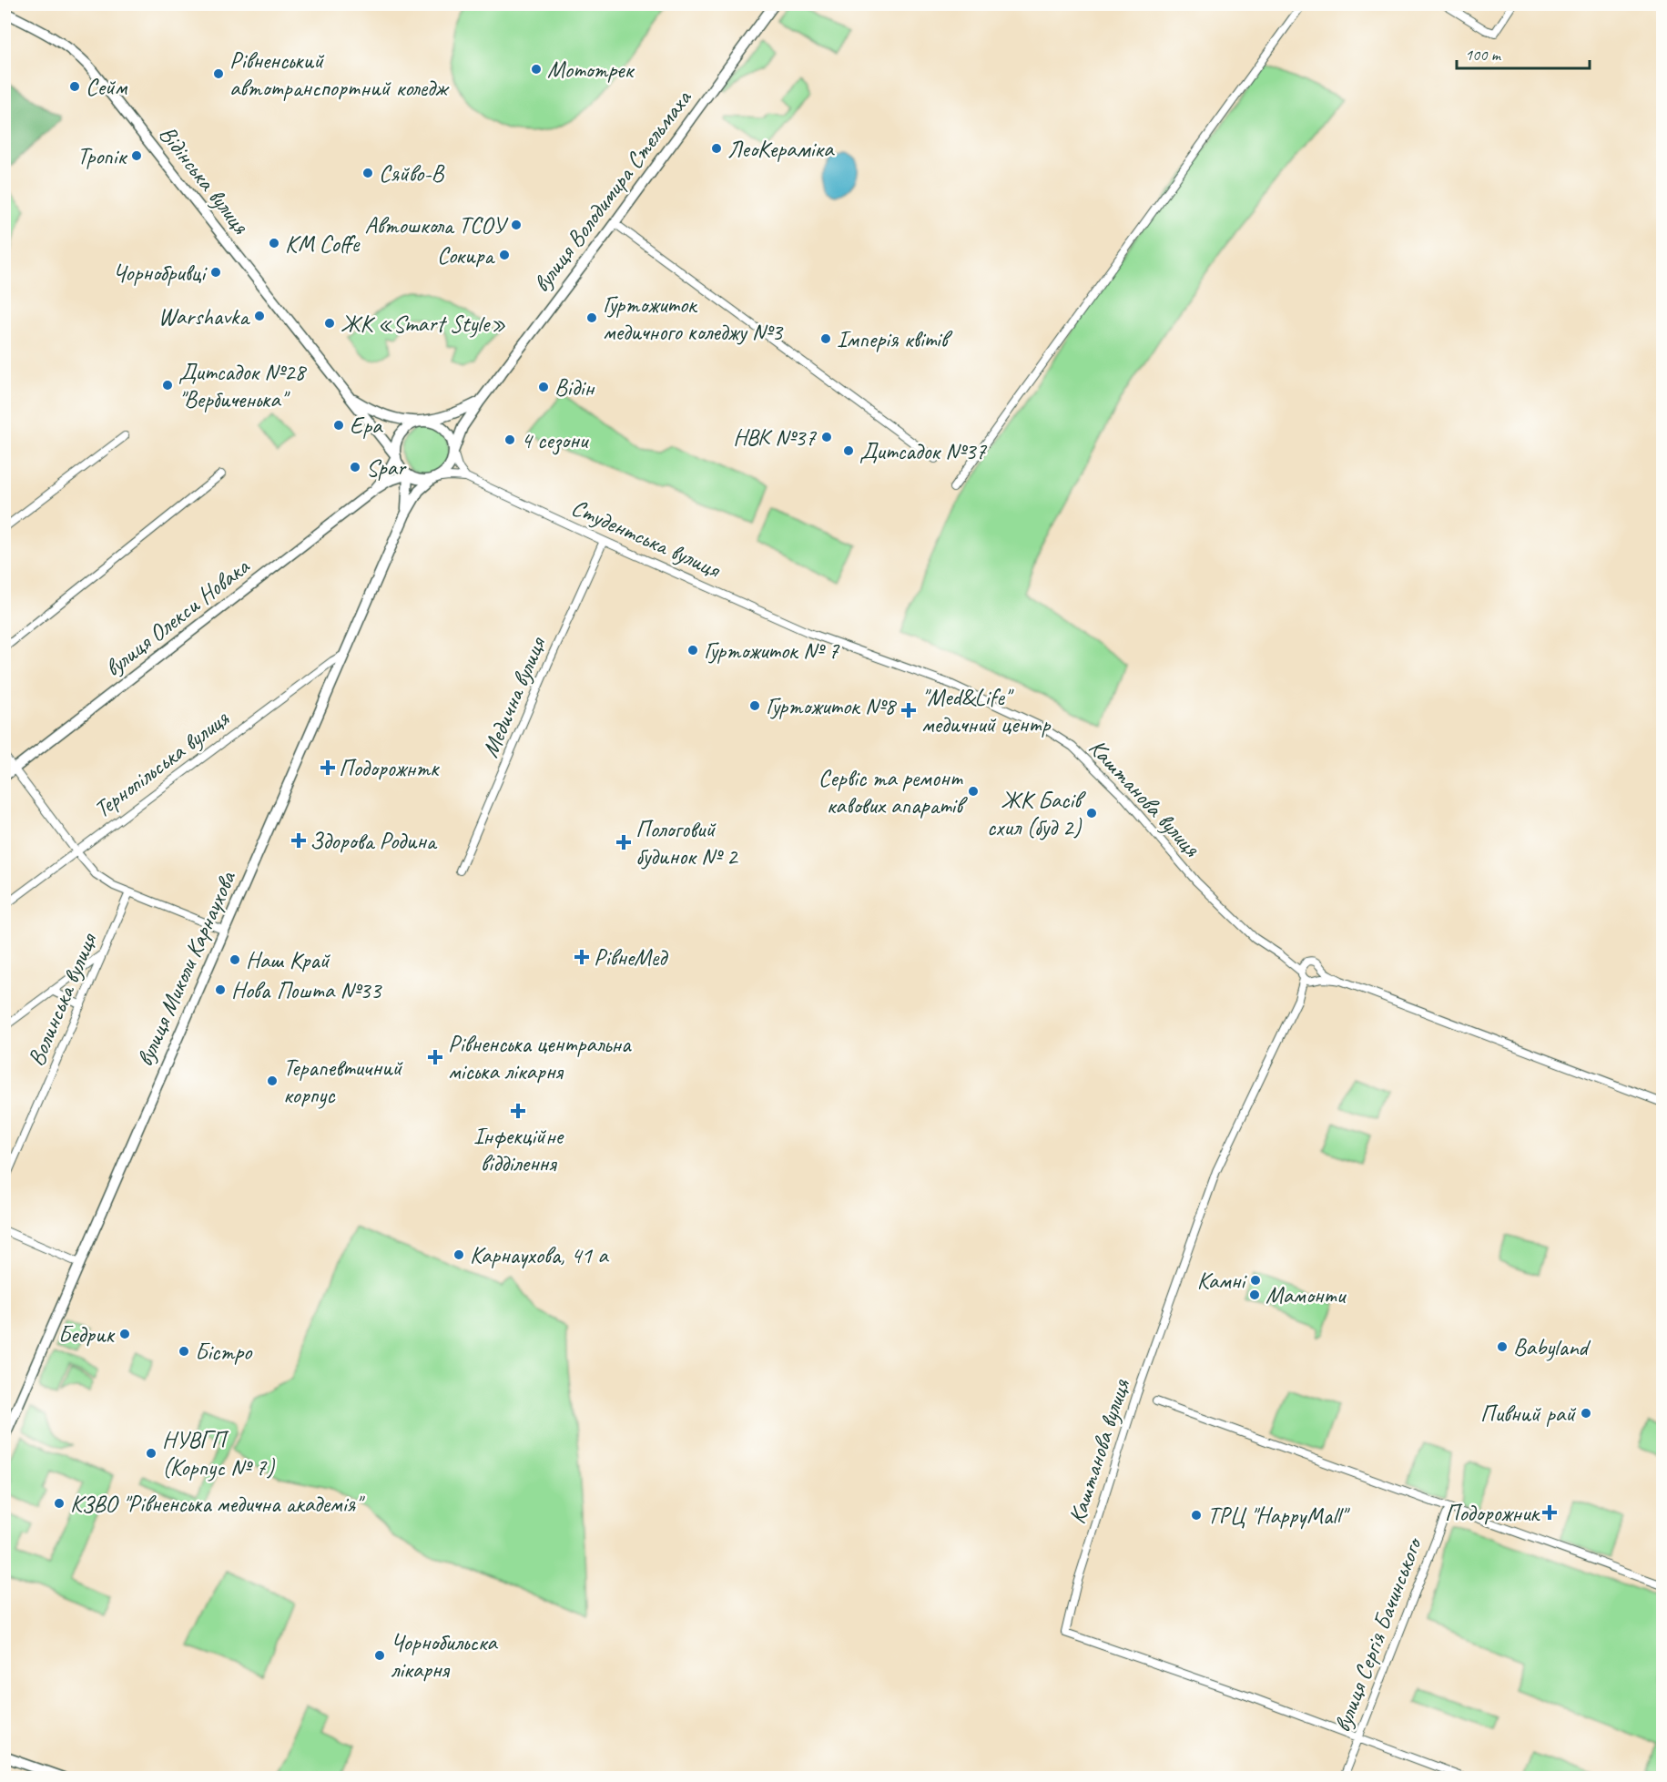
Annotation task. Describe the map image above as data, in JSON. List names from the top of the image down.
{
  "streets": {
    "main road": [
      "Відінська вулиця",
      "вулиця Володимира Стельмаха",
      "вулиця Олекси Новака",
      "вулиця Миколи Карнаухова"
    ],
    "street": [
      "Студентська вулиця",
      "Медична вулиця",
      "Тернопільська вулиця",
      "Каштанова вулиця",
      "Волинська вулиця",
      "вулиця Сергія Бачинського"
    ]
  },
  "crossings": [
    ["Відінська вулиця", "вулиця Володимира Стельмаха"],
    ["Відінська вулиця", "вулиця Олекси Новака"],
    ["Відінська вулиця", "вулиця Миколи Карнаухова"],
    ["вулиця Володимира Стельмаха", "вулиця Олекси Новака"],
    ["вулиця Володимира Стельмаха", "вулиця Миколи Карнаухова"],
    ["Студентська вулиця", "Медична вулиця"],
    ["Студентська вулиця", "Каштанова вулиця"],
    ["вулиця Олекси Новака", "вулиця Миколи Карнаухова"],
    ["Тернопільська вулиця", "вулиця Миколи Карнаухова"],
    ["Каштанова вулиця", "вулиця Сергія Бачинського"]
  ],
  "places": {
    "other": [
      "Мототрек",
      "Рівненський автотранспортний коледж",
      "Сейм",
      "ЛеоКерамiка",
      "Тропік",
      "Сяйво-В",
      "Автошкола ТСОУ",
      "KM Coffe",
      "Сокира",
      "Чорнобривці",
      "Warshavka",
      "Гуртожиток медичного коледжу №3",
      "ЖК «Smart Style»",
      "Імперія квітів",
      "Дитсадок №28 \"Вербиченька\"",
      "Відін",
      "Ера",
      "НВК №37",
      "4 сезони",
      "Дитсадок №37",
      "Spar",
      "Гуртожиток № 7",
      "Гуртожиток №8",
      "Сервіс та ремонт кавових апаратів",
      "ЖК Басів схил (буд 2)",
      "Наш Край",
      "Нова Пошта №33",
      "Терапевтичний корпус",
      "Карнаухова, 41 а",
      "Камні",
      "Мамонти",
      "Бедрик",
      "Babyland",
      "Бістро",
      "Пивний рай",
      "НУВГП (Корпус № 7)",
      "КЗВО \"Рівненська медична академія\"",
      "ТРЦ \"HappyMall\"",
      "Чорнобильска лікарня"
    ],
    "health": [
      "\"Med&Life\" медичний центр",
      "Подорожнтк",
      "Здорова Родина",
      "Пологовий будинок № 2",
      "РівнеМед",
      "Рівненська центральна міська лікарня",
      "Інфекційне відділення",
      "Подорожник"
    ]
  },
  "scale_bar": "100 m"
}
